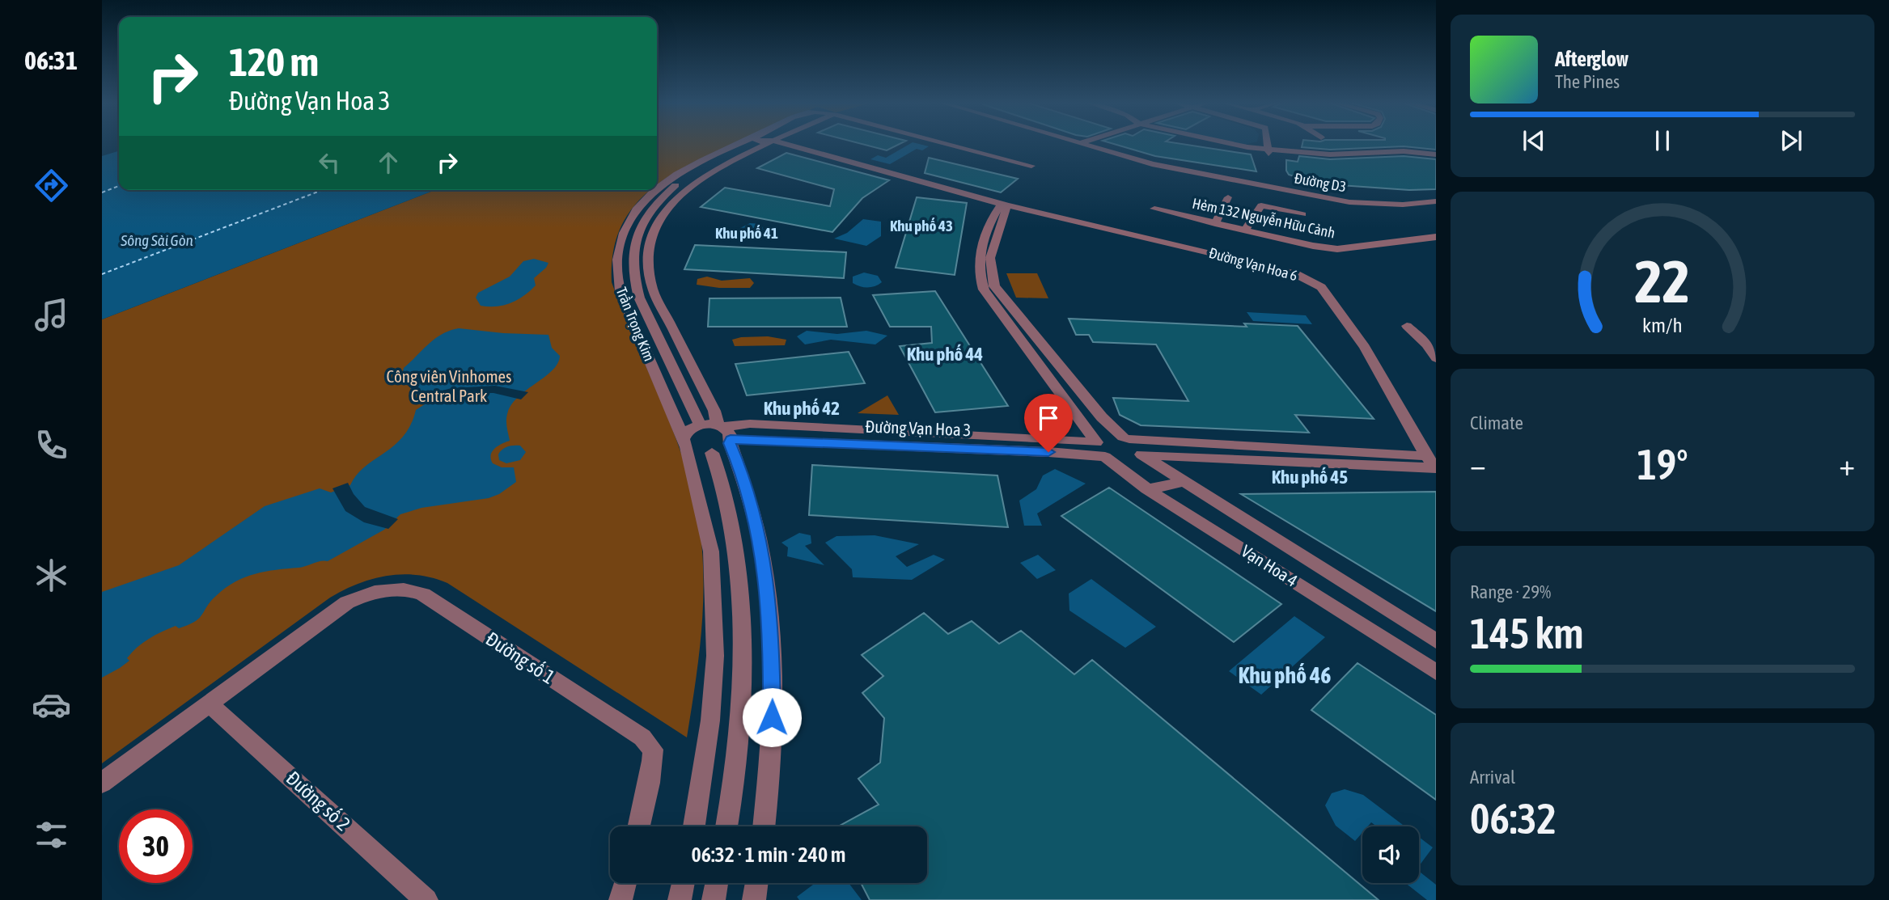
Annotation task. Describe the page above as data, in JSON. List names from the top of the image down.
{
  "streets": {
    "street": [
      "Đường D3",
      "Hẻm 132 Nguyễn Hữu Cảnh",
      "Đường Vạn Hoa 6",
      "Trần Trọng Kim",
      "Đường Vạn Hoa 3",
      "Vạn Hoa 4",
      "Đường số 1",
      "Đường số 2"
    ]
  },
  "crossings": [
    ["Đường Vạn Hoa 6", "Vạn Hoa 4"],
    ["Trần Trọng Kim", "Đường Vạn Hoa 3"],
    ["Đường Vạn Hoa 3", "Vạn Hoa 4"],
    ["Đường số 1", "Đường số 2"]
  ],
  "districts": [
    "Khu phố 43",
    "Khu phố 41",
    "Khu phố 44",
    "Khu phố 42",
    "Khu phố 45",
    "Khu phố 46"
  ],
  "water": ["Sông Sài Gòn"],
  "parks": ["Công viên Vinhomes Central Park"],
  "page": {
    "tabs": "06:31",
    "turn": ["120 m", "Đường Vạn Hoa 3"],
    "song": ["Afterglow", "The Pines"],
    "tile": [
      "Climate",
      ["Range · 29%", "145 km"],
      ["Arrival", "06:32"]
    ],
    "heat": ["−", "19°", "+"],
    "limit": "30",
    "trip": "06:32 · 1 min · 240 m",
    "gauge": ["22", "km/h"]
  }
}
